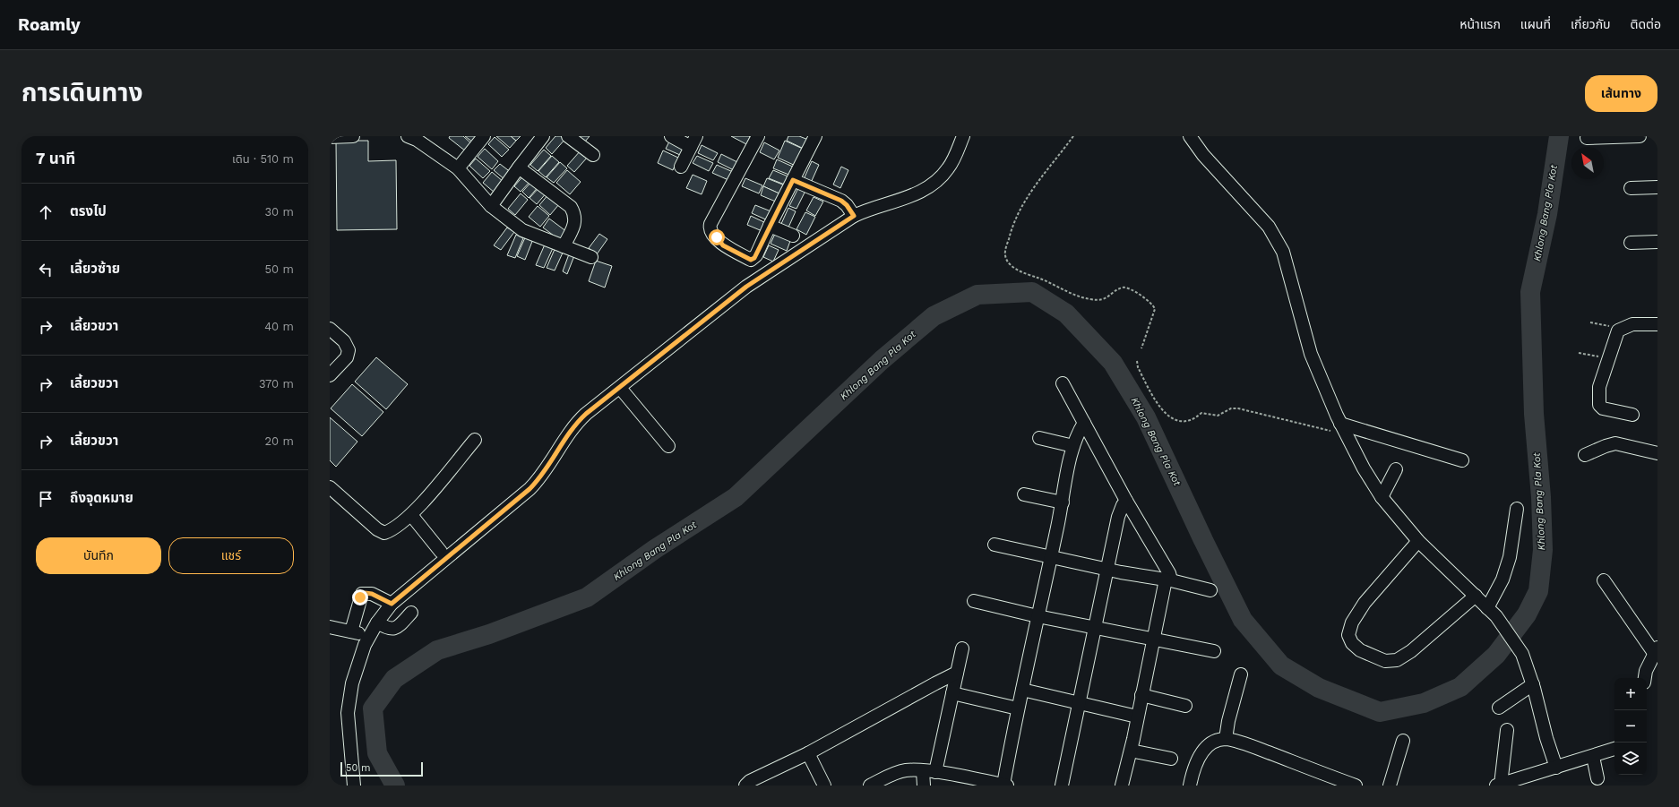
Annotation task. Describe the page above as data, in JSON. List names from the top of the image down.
{
  "water": ["Khlong Bang Pla Kot"],
  "scale_bar": "50 m",
  "north": "top left",
  "page": {
    "header": "Roamly",
    "nav": [
      "หน้าแรก",
      "แผนที่",
      "เกี่ยวกับ",
      "ติดต่อ"
    ],
    "title": "การเดินทาง",
    "buttons": [
      "เส้นทาง",
      ["บันทึก", "แชร์"]
    ],
    "heading": ["7 นาที", "เดิน · 510 m"],
    "list": [
      ["ตรงไป", "30 m"],
      ["เลี้ยวซ้าย", "50 m"],
      ["เลี้ยวขวา", "40 m"],
      ["เลี้ยวขวา", "370 m"],
      ["เลี้ยวขวา", "20 m"],
      "ถึงจุดหมาย"
    ],
    "map_buttons": ["+", "−"],
    "scale": "50 m"
  }
}
